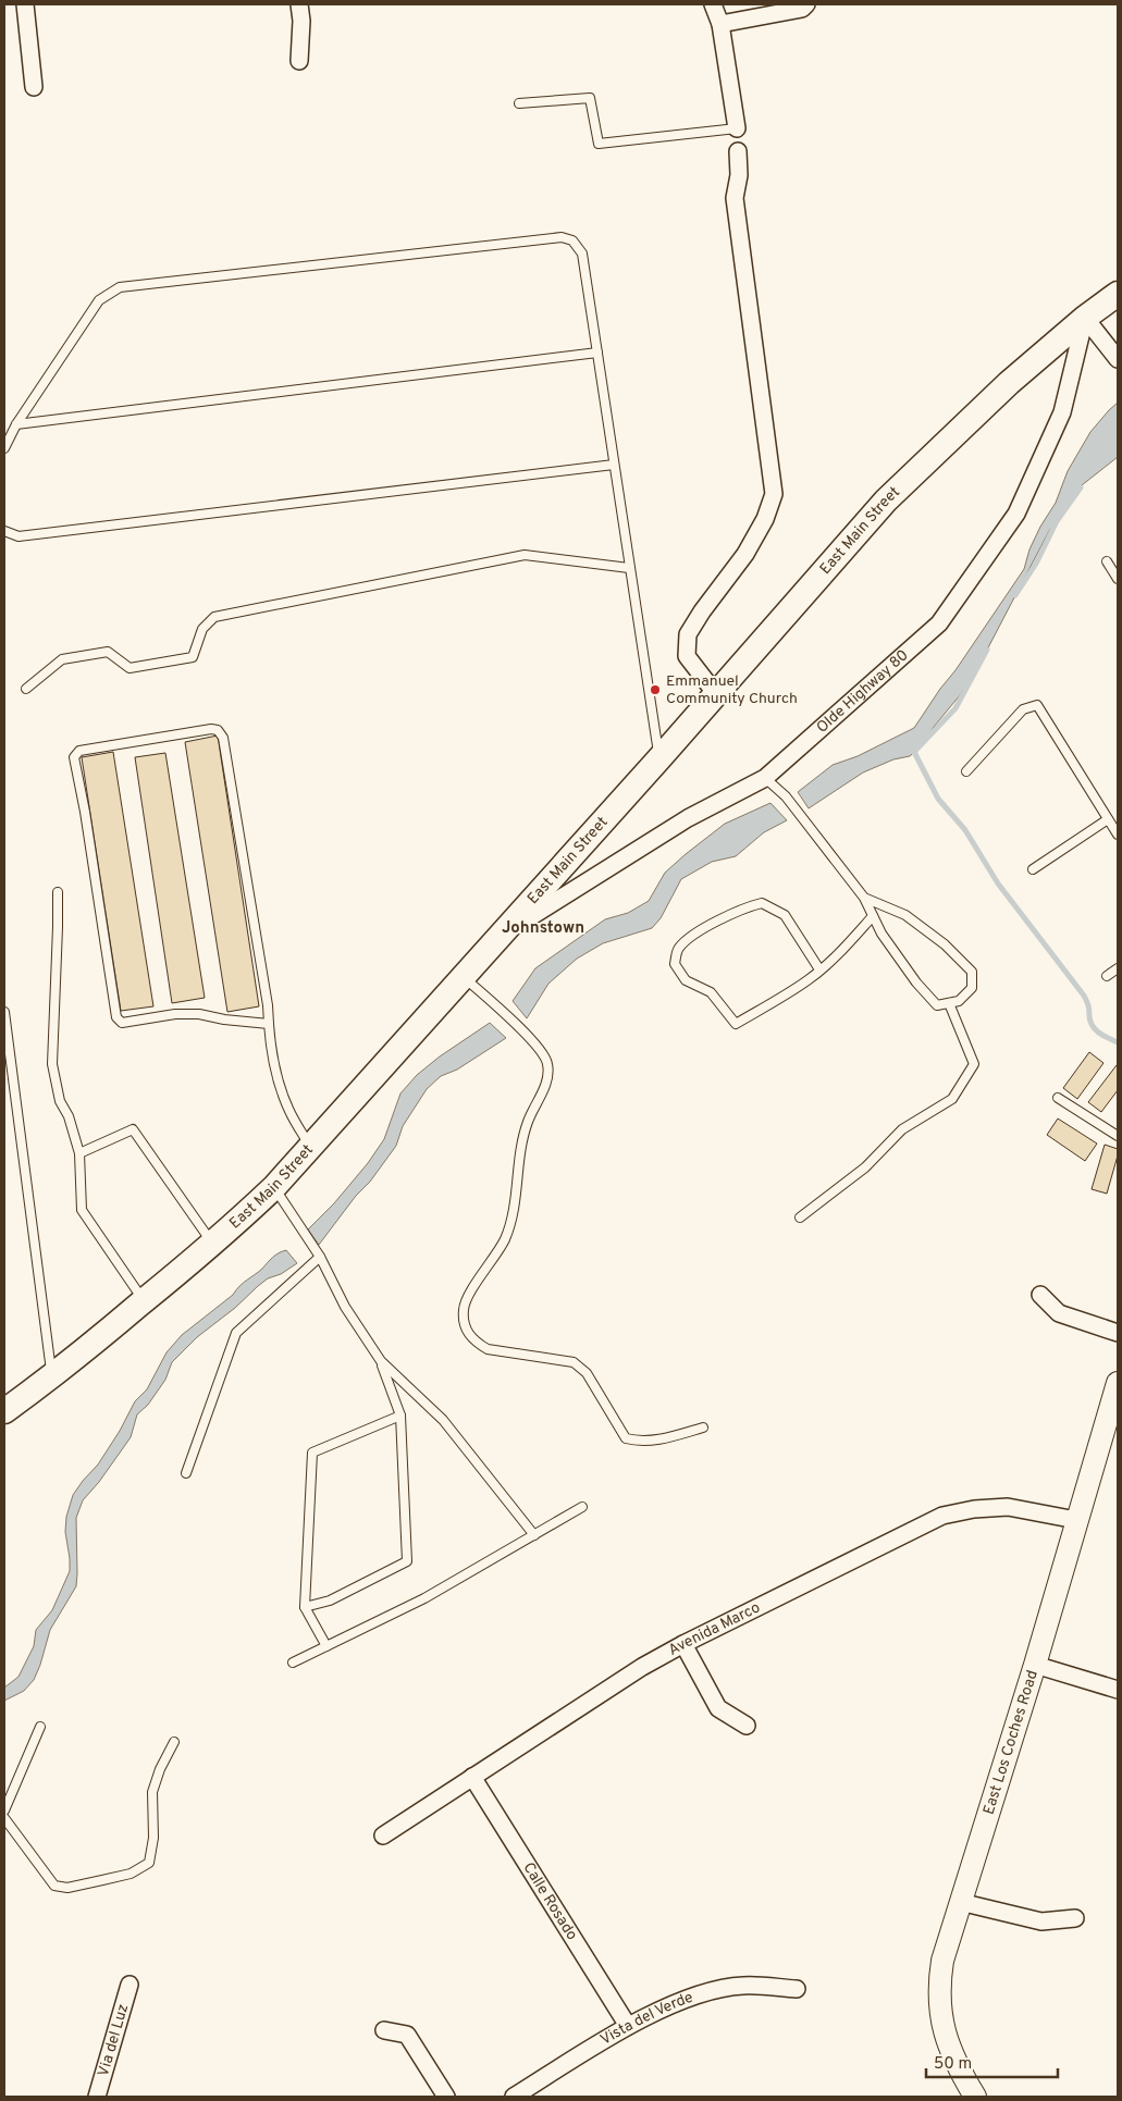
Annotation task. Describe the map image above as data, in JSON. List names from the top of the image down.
{
  "streets": {
    "main road": ["East Main Street"],
    "street": [
      "Olde Highway 80",
      "Avenida Marco",
      "East Los Coches Road",
      "Calle Rosado",
      "Vista del Verde",
      "Via del Luz"
    ]
  },
  "crossings": [
    ["East Main Street", "Olde Highway 80"],
    ["Avenida Marco", "East Los Coches Road"],
    ["Avenida Marco", "Calle Rosado"],
    ["Calle Rosado", "Vista del Verde"]
  ],
  "districts": ["Johnstown"],
  "places": ["Emmanuel Community Church"],
  "scale_bar": "50 m"
}
